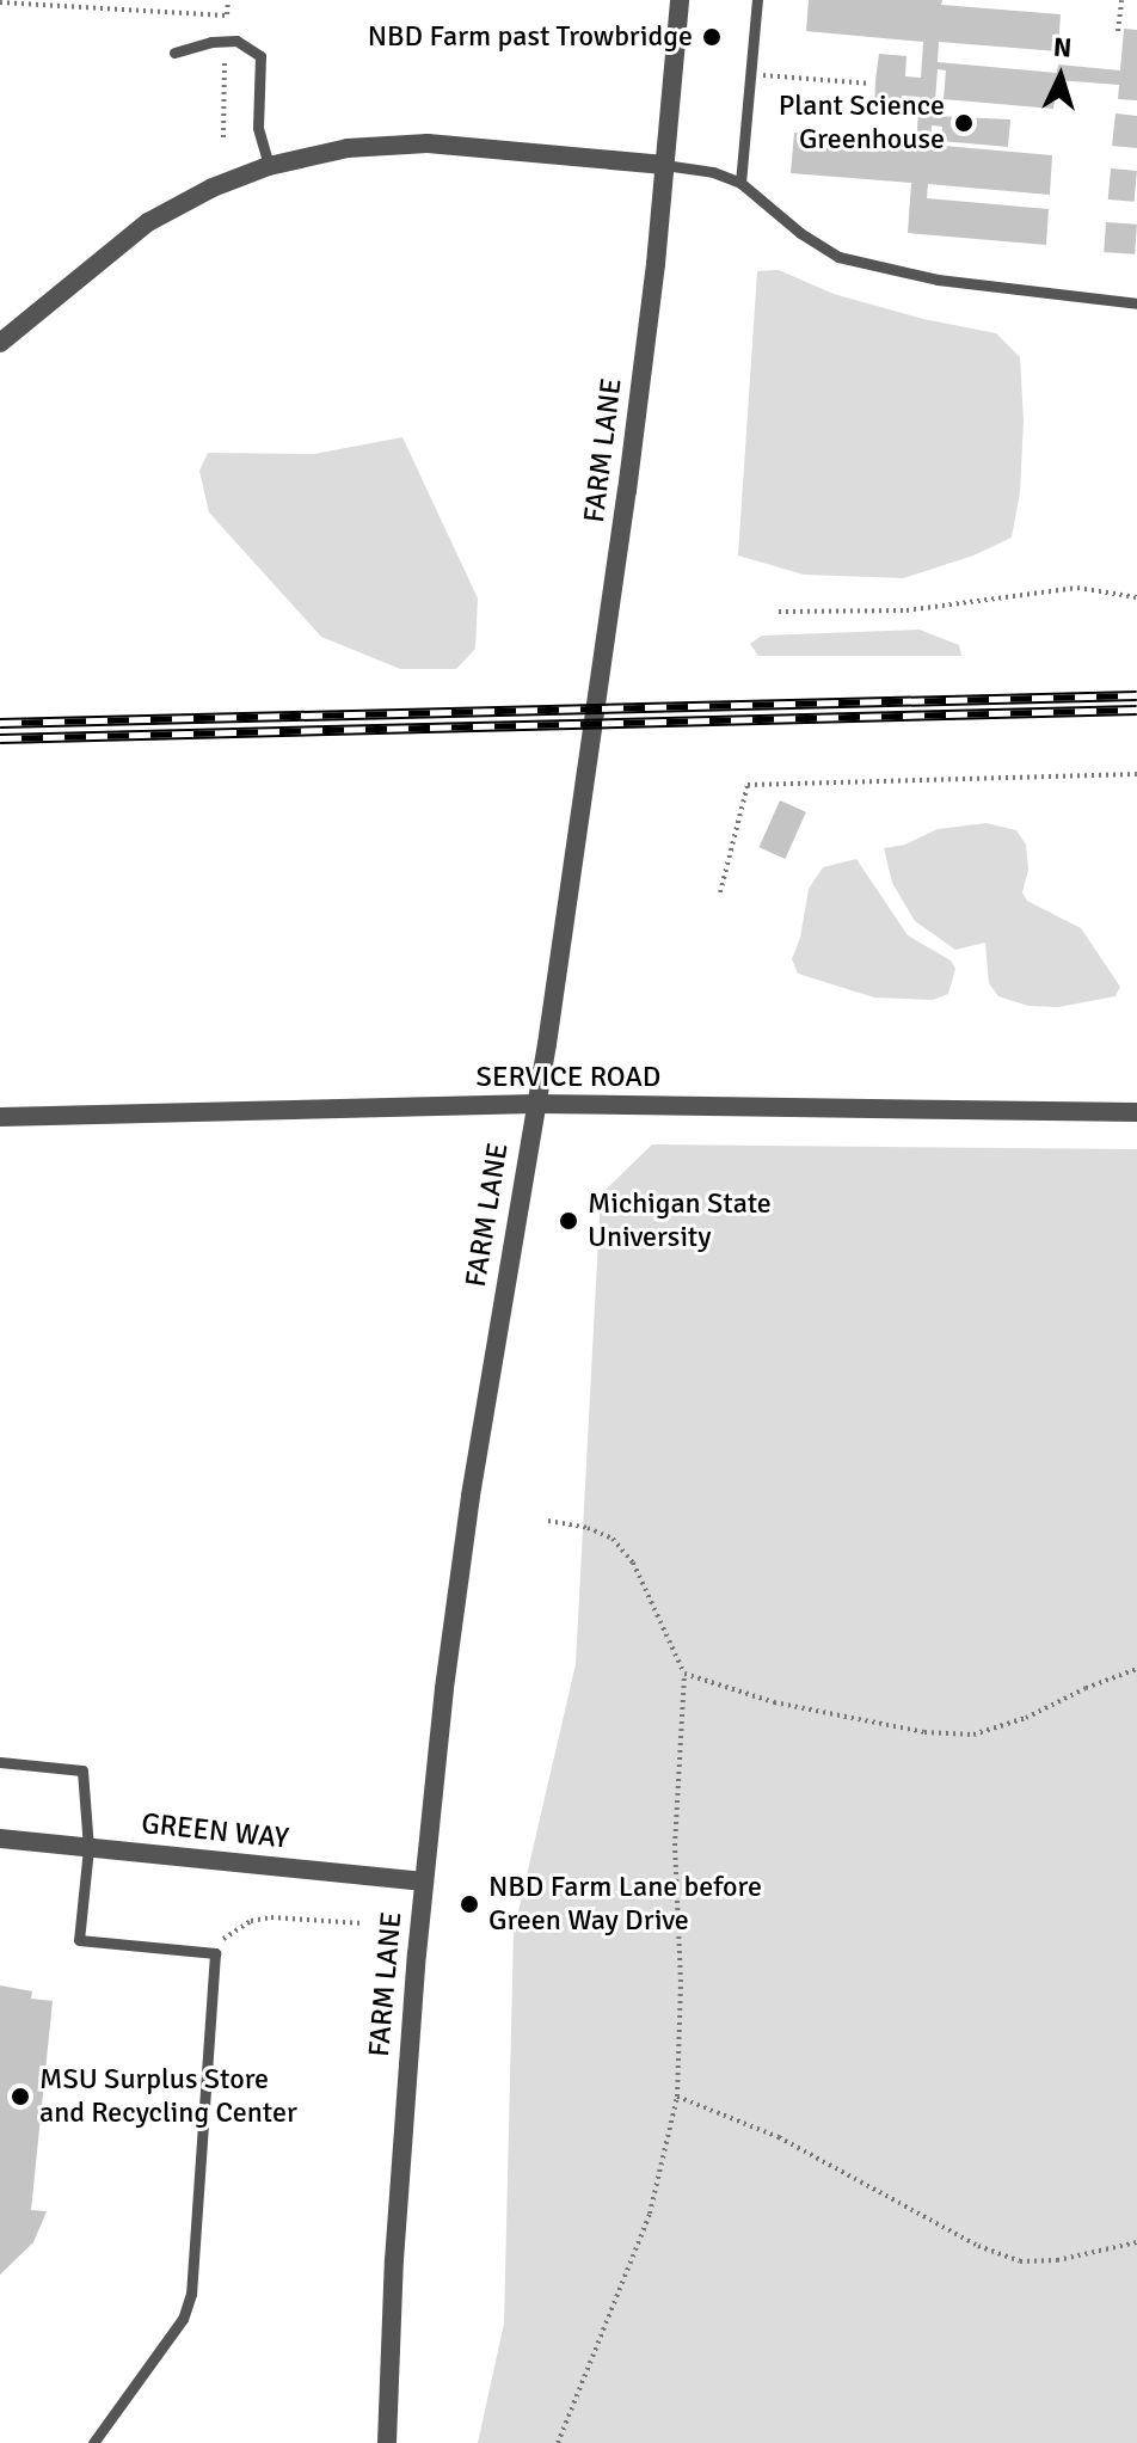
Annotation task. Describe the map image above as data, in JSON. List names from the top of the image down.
{
  "streets": {
    "street": ["FARM LANE", "SERVICE ROAD", "GREEN WAY"]
  },
  "crossings": [
    ["FARM LANE", "SERVICE ROAD"],
    ["FARM LANE", "GREEN WAY"]
  ],
  "places": [
    "NBD Farm past Trowbridge",
    "Plant Science Greenhouse",
    "Michigan State University",
    "NBD Farm Lane before Green Way Drive",
    "MSU Surplus Store and Recycling Center"
  ],
  "north": "top"
}
